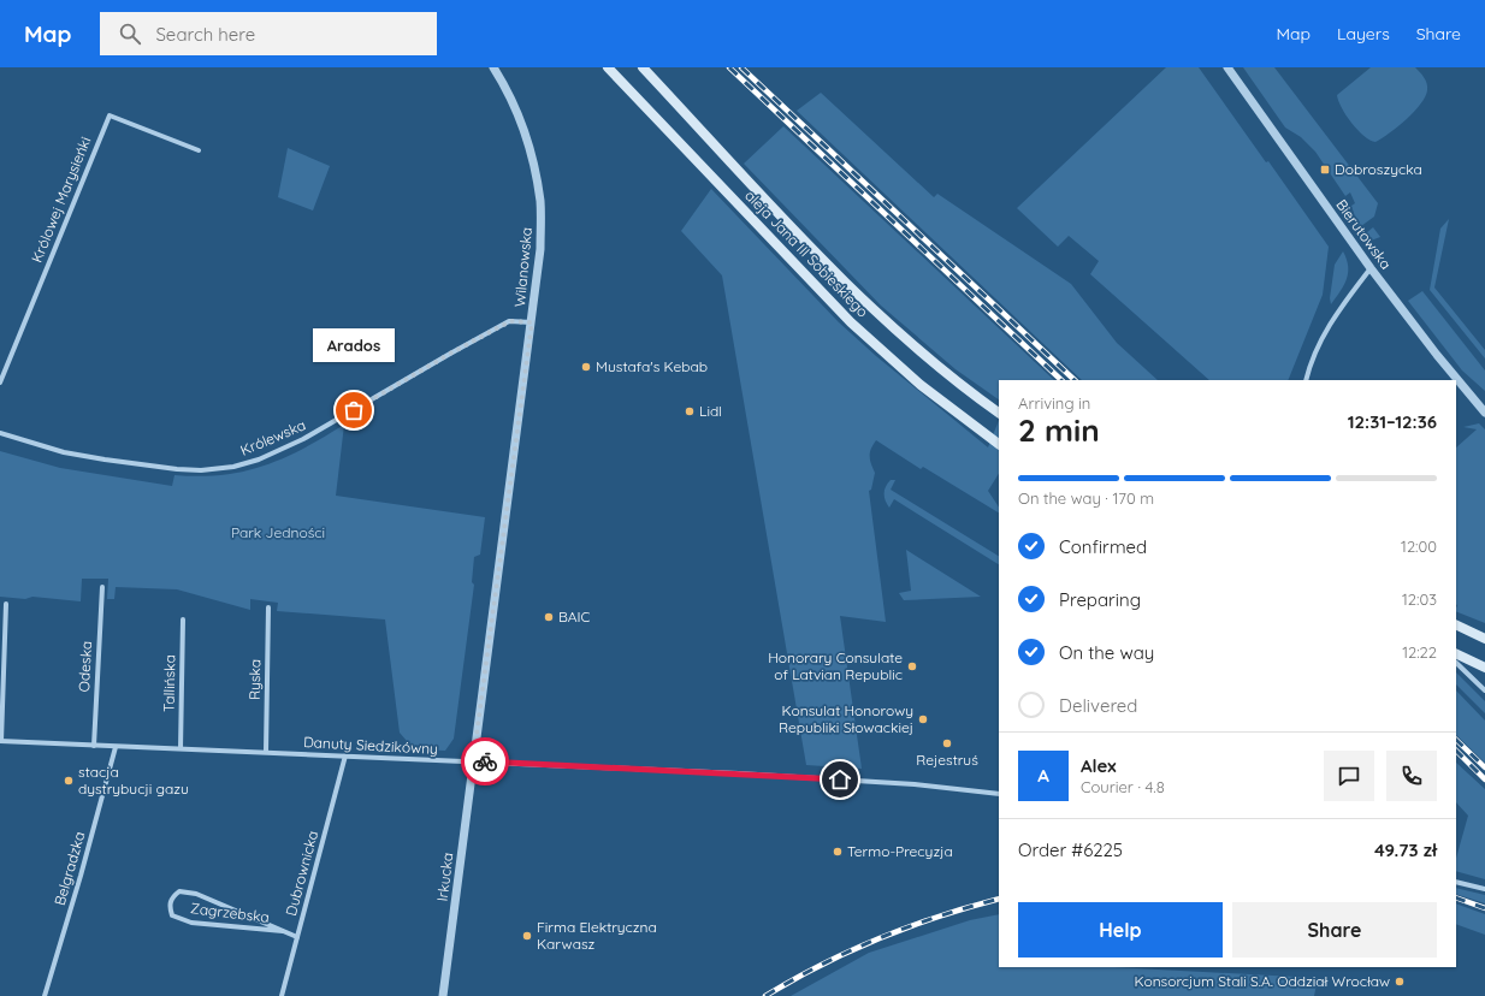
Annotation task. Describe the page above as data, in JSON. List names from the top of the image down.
{
  "streets": {
    "main road": ["aleja Jana III Sobieskiego"],
    "street": [
      "Królowej Marysieńki",
      "Bierutowska",
      "Wilanowska",
      "Królewska",
      "Odeska",
      "Ryska",
      "Tallińska",
      "Danuty Siedzikówny",
      "Belgradzka",
      "Dubrownicka",
      "Irkucka",
      "Zagrzebska"
    ]
  },
  "crossings": [
    ["Wilanowska", "Królewska"],
    ["Wilanowska", "Danuty Siedzikówny"],
    ["Wilanowska", "Irkucka"],
    ["Odeska", "Danuty Siedzikówny"],
    ["Ryska", "Danuty Siedzikówny"],
    ["Tallińska", "Danuty Siedzikówny"],
    ["Danuty Siedzikówny", "Belgradzka"],
    ["Danuty Siedzikówny", "Dubrownicka"],
    ["Danuty Siedzikówny", "Irkucka"],
    ["Dubrownicka", "Zagrzebska"]
  ],
  "parks": ["Park Jedności"],
  "places": {
    "transit": ["Dobroszycka"],
    "other": [
      "Mustafa's Kebab",
      "Arados",
      "Lidl",
      "BAIC",
      "Honorary Consulate of Latvian Republic",
      "Konsulat Honorowy Republiki Słowackiej",
      "Rejestruś",
      "stacja dystrybucji gazu",
      "Termo-Precyzja",
      "Firma Elektryczna Karwasz",
      "Konsorcjum Stali S.A. Oddział Wrocław"
    ]
  },
  "page": {
    "header": "Map",
    "search": "Search here",
    "nav": ["Map", "Layers", "Share"],
    "bubble": "Arados",
    "heading": ["2 min", "Arriving in", "12:31–12:36"],
    "panel": [
      "Alex",
      "Courier · 4.8",
      "Order #6225",
      "49.73 zł"
    ],
    "bar": "On the way · 170 m",
    "list": [
      ["Confirmed", "12:00"],
      ["Preparing", "12:03"],
      ["On the way", "12:22"],
      "Delivered"
    ],
    "round": "A",
    "buttons": ["Help", "Share"]
  }
}
